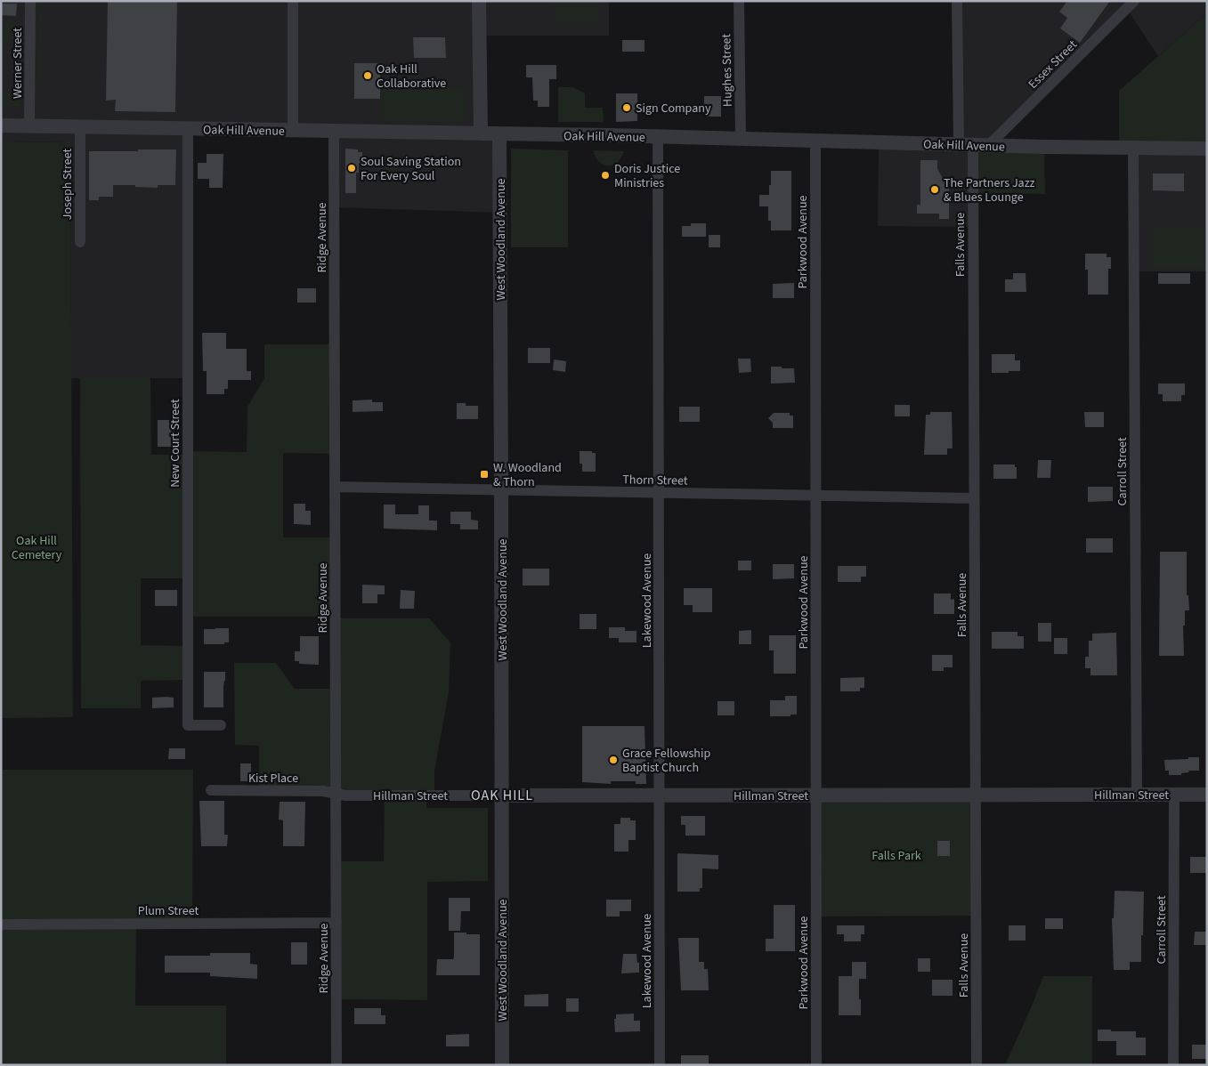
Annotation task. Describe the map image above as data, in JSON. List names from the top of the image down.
{
  "streets": {
    "street": [
      "Werner Street",
      "Essex Street",
      "Hughes Street",
      "Oak Hill Avenue",
      "Joseph Street",
      "Ridge Avenue",
      "West Woodland Avenue",
      "Parkwood Avenue",
      "Falls Avenue",
      "New Court Street",
      "Carroll Street",
      "Thorn Street",
      "Lakewood Avenue",
      "Kist Place",
      "Hillman Street",
      "Plum Street"
    ]
  },
  "crossings": [
    ["Werner Street", "Oak Hill Avenue"],
    ["Essex Street", "Oak Hill Avenue"],
    ["Hughes Street", "Oak Hill Avenue"],
    ["Oak Hill Avenue", "Joseph Street"],
    ["Oak Hill Avenue", "Ridge Avenue"],
    ["Oak Hill Avenue", "West Woodland Avenue"],
    ["Oak Hill Avenue", "Parkwood Avenue"],
    ["Oak Hill Avenue", "Falls Avenue"],
    ["Oak Hill Avenue", "New Court Street"],
    ["Oak Hill Avenue", "Carroll Street"],
    ["Oak Hill Avenue", "Lakewood Avenue"],
    ["Ridge Avenue", "Thorn Street"],
    ["Ridge Avenue", "Kist Place"],
    ["Ridge Avenue", "Hillman Street"],
    ["Ridge Avenue", "Plum Street"],
    ["West Woodland Avenue", "Thorn Street"],
    ["West Woodland Avenue", "Hillman Street"],
    ["Parkwood Avenue", "Thorn Street"],
    ["Parkwood Avenue", "Hillman Street"],
    ["Falls Avenue", "Thorn Street"],
    ["Falls Avenue", "Hillman Street"],
    ["Carroll Street", "Hillman Street"],
    ["Thorn Street", "Lakewood Avenue"],
    ["Lakewood Avenue", "Hillman Street"],
    ["Kist Place", "Hillman Street"]
  ],
  "districts": ["OAK HILL"],
  "parks": ["Oak Hill Cemetery", "Falls Park"],
  "places": {
    "other": [
      "Oak Hill Collaborative",
      "Sign Company",
      "Soul Saving Station For Every Soul",
      "Doris Justice Ministries",
      "The Partners Jazz & Blues Lounge",
      "Grace Fellowship Baptist Church"
    ],
    "transit": ["W. Woodland & Thorn"]
  }
}
